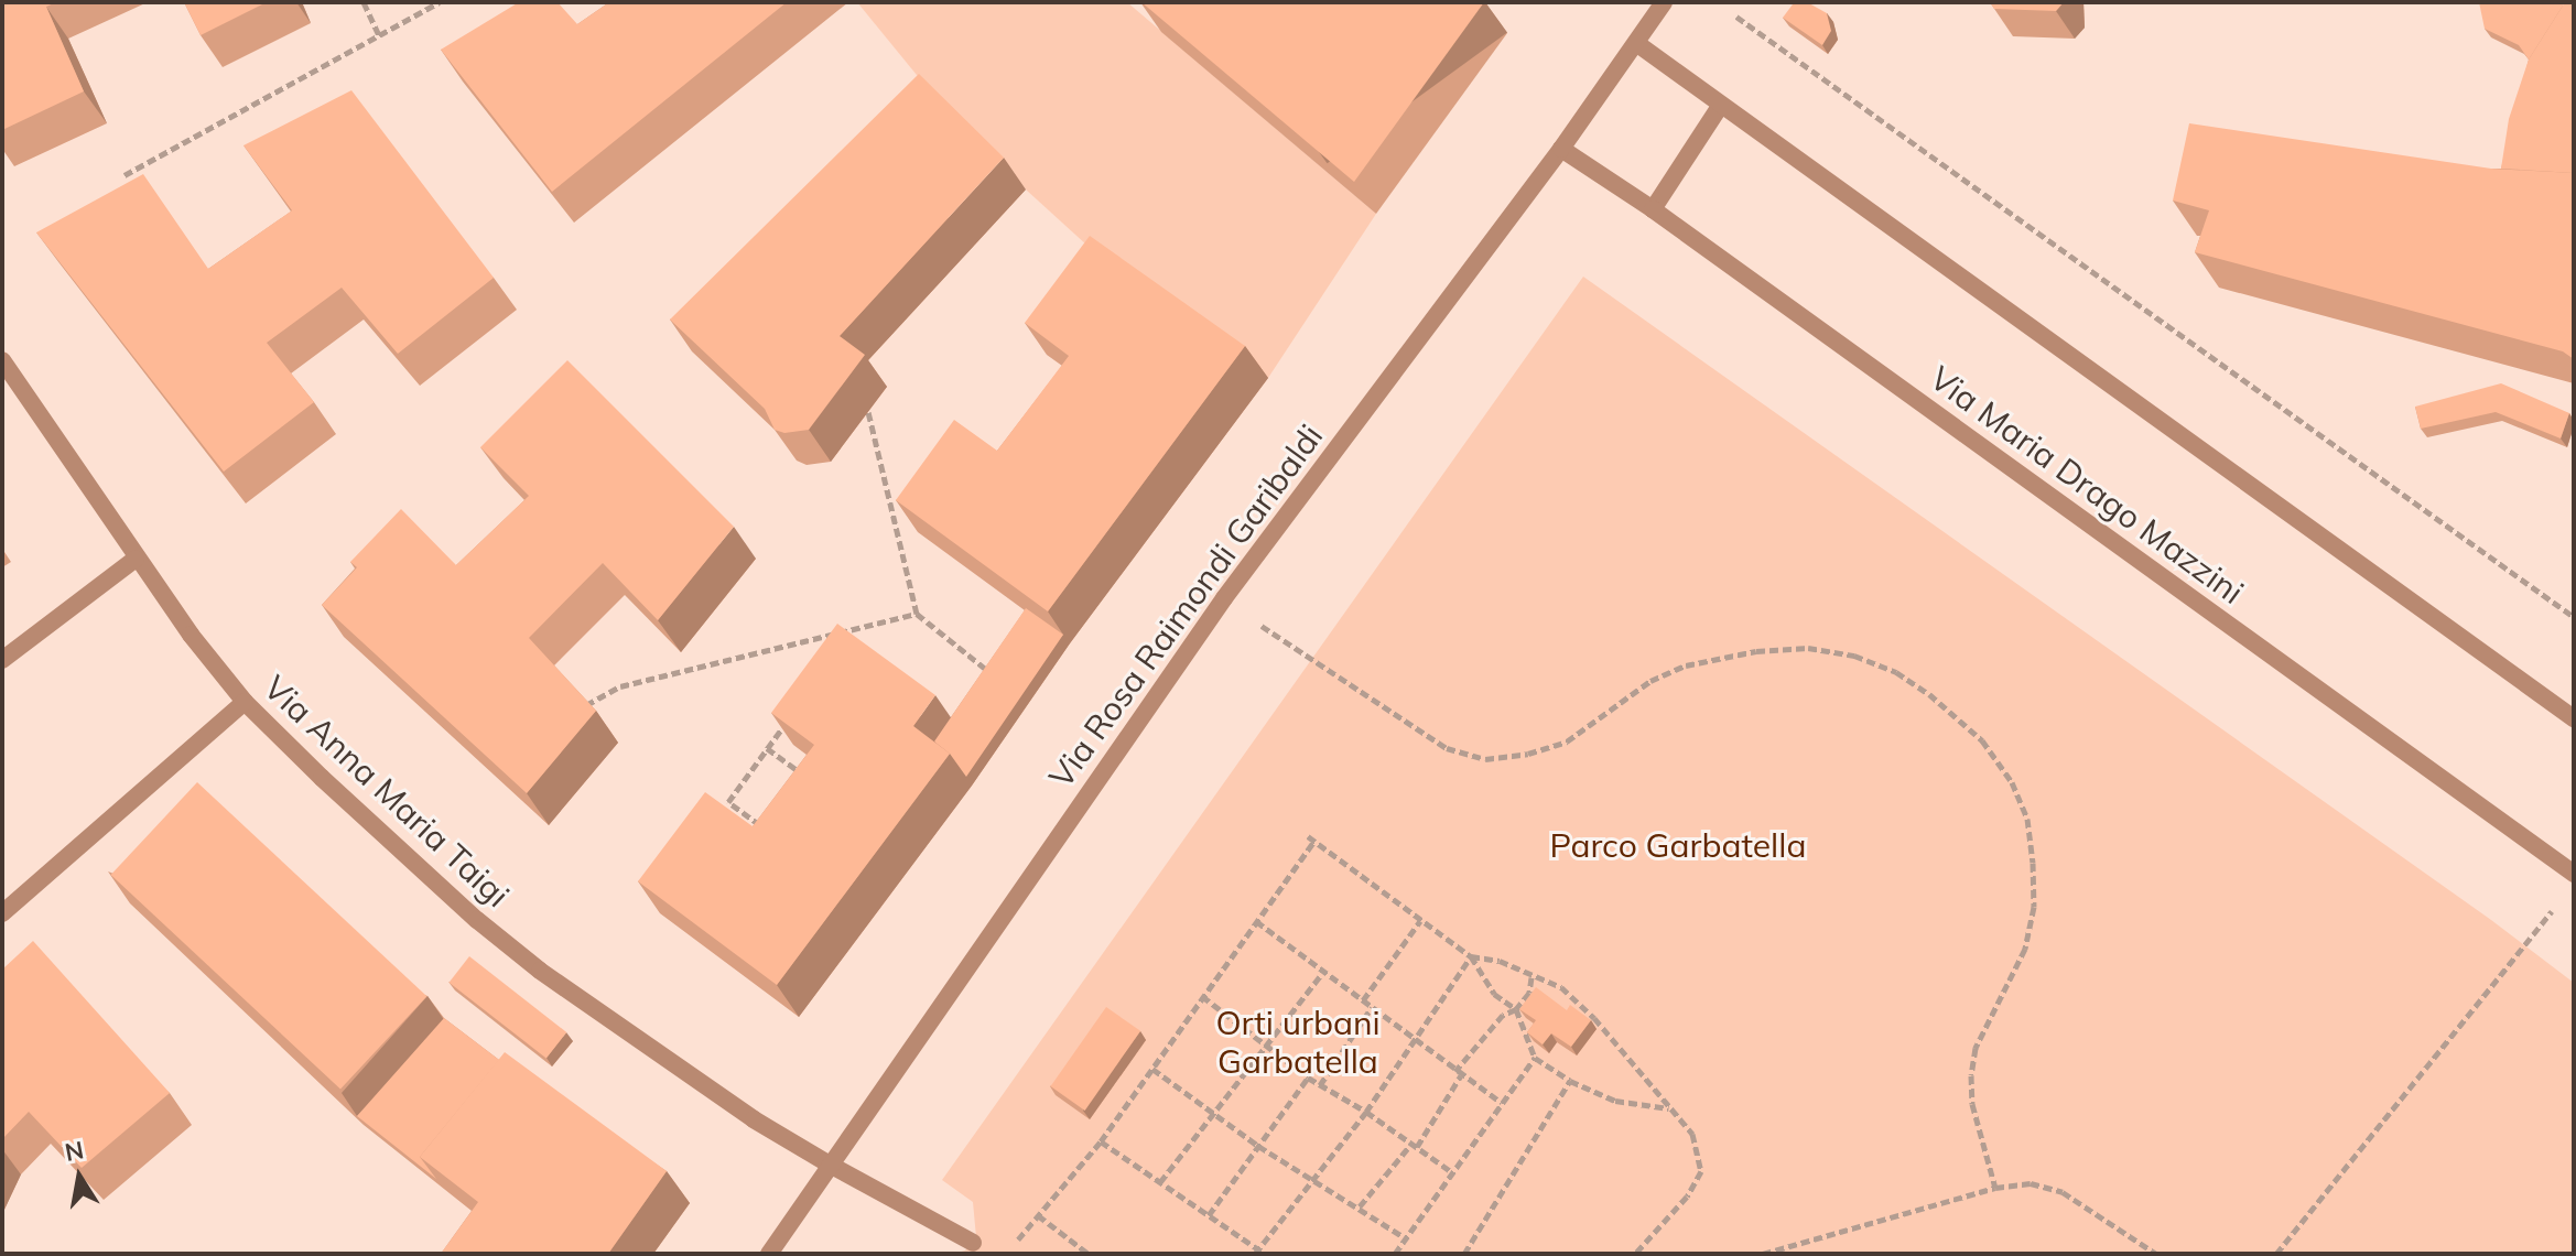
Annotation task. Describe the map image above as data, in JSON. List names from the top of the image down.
{
  "streets": {
    "street": ["Via Maria Drago Mazzini", "Via Rosa Raimondi Garibaldi", "Via Anna Maria Taigi"]
  },
  "crossings": [
    ["Via Maria Drago Mazzini", "Via Rosa Raimondi Garibaldi"],
    ["Via Rosa Raimondi Garibaldi", "Via Anna Maria Taigi"]
  ],
  "parks": ["Parco Garbatella", "Orti urbani Garbatella"],
  "north": "top"
}
